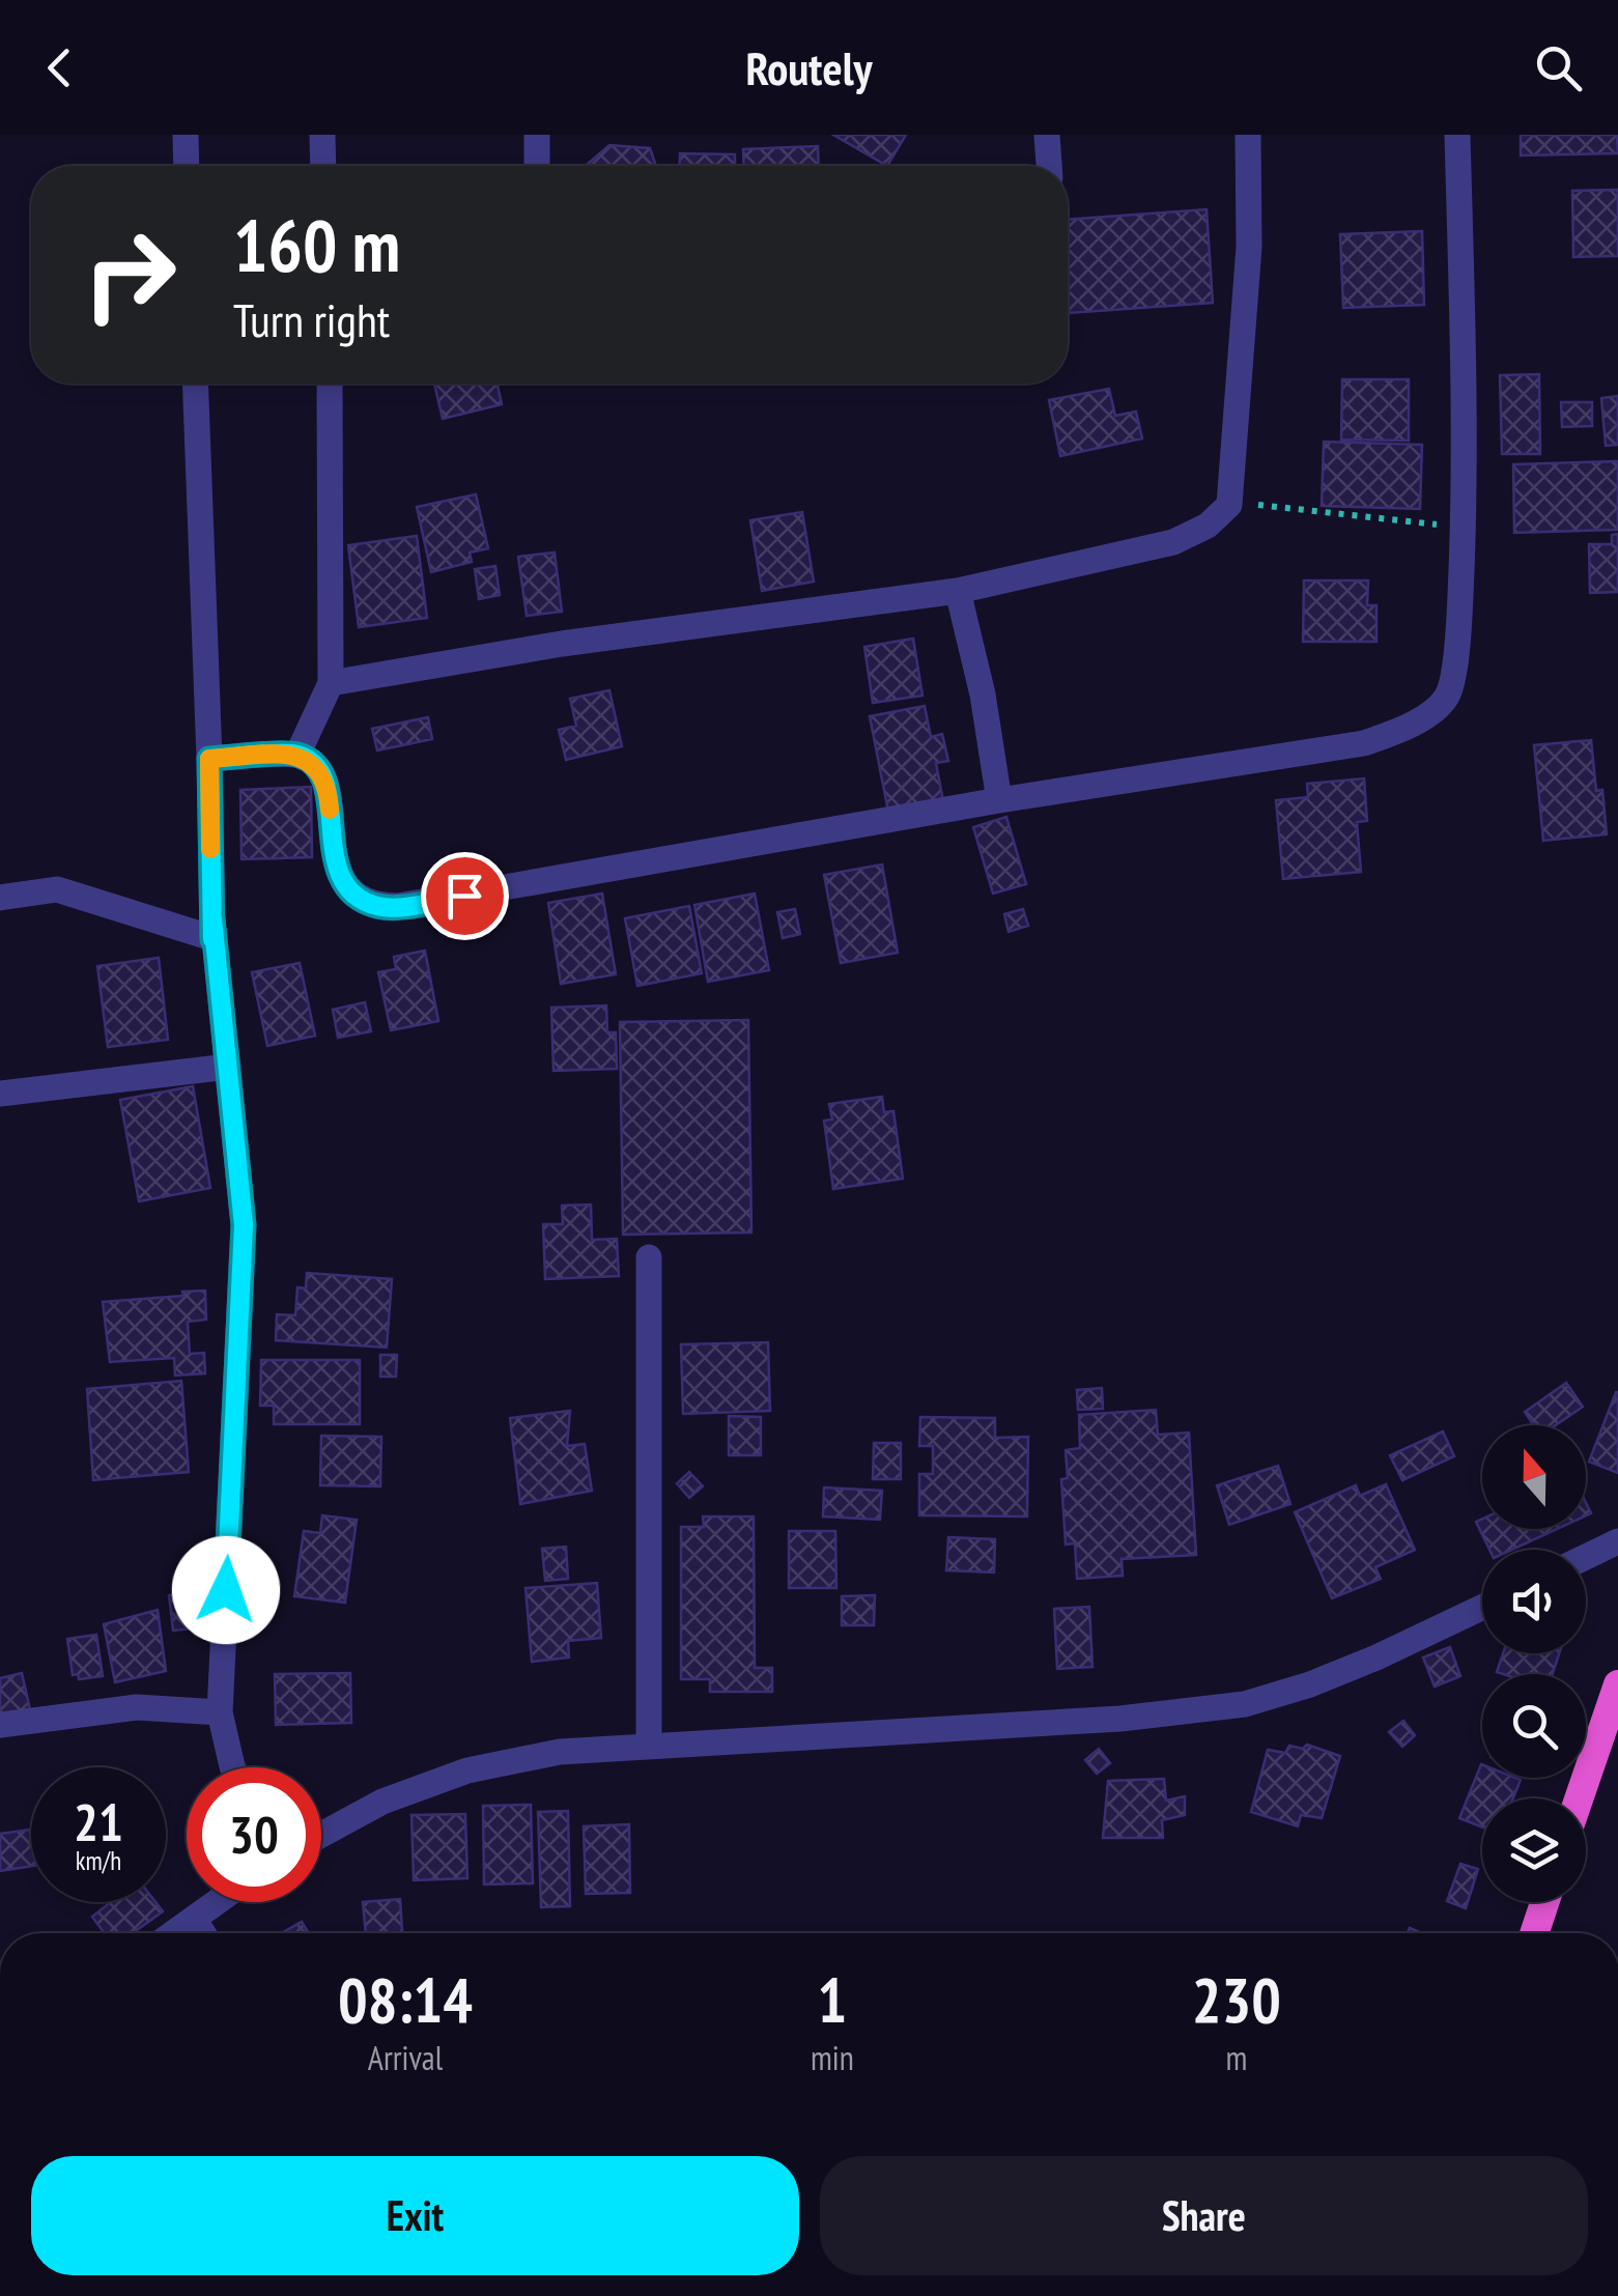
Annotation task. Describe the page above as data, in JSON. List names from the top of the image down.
{
  "north": "top",
  "page": {
    "header": "Routely",
    "turn": ["160 m", "Turn right"],
    "speed": "21 km/h",
    "limit": "30",
    "eta": [
      "08:14",
      "Arrival",
      "1",
      "min",
      "230",
      "m"
    ],
    "buttons": ["Exit", "Share"]
  }
}
